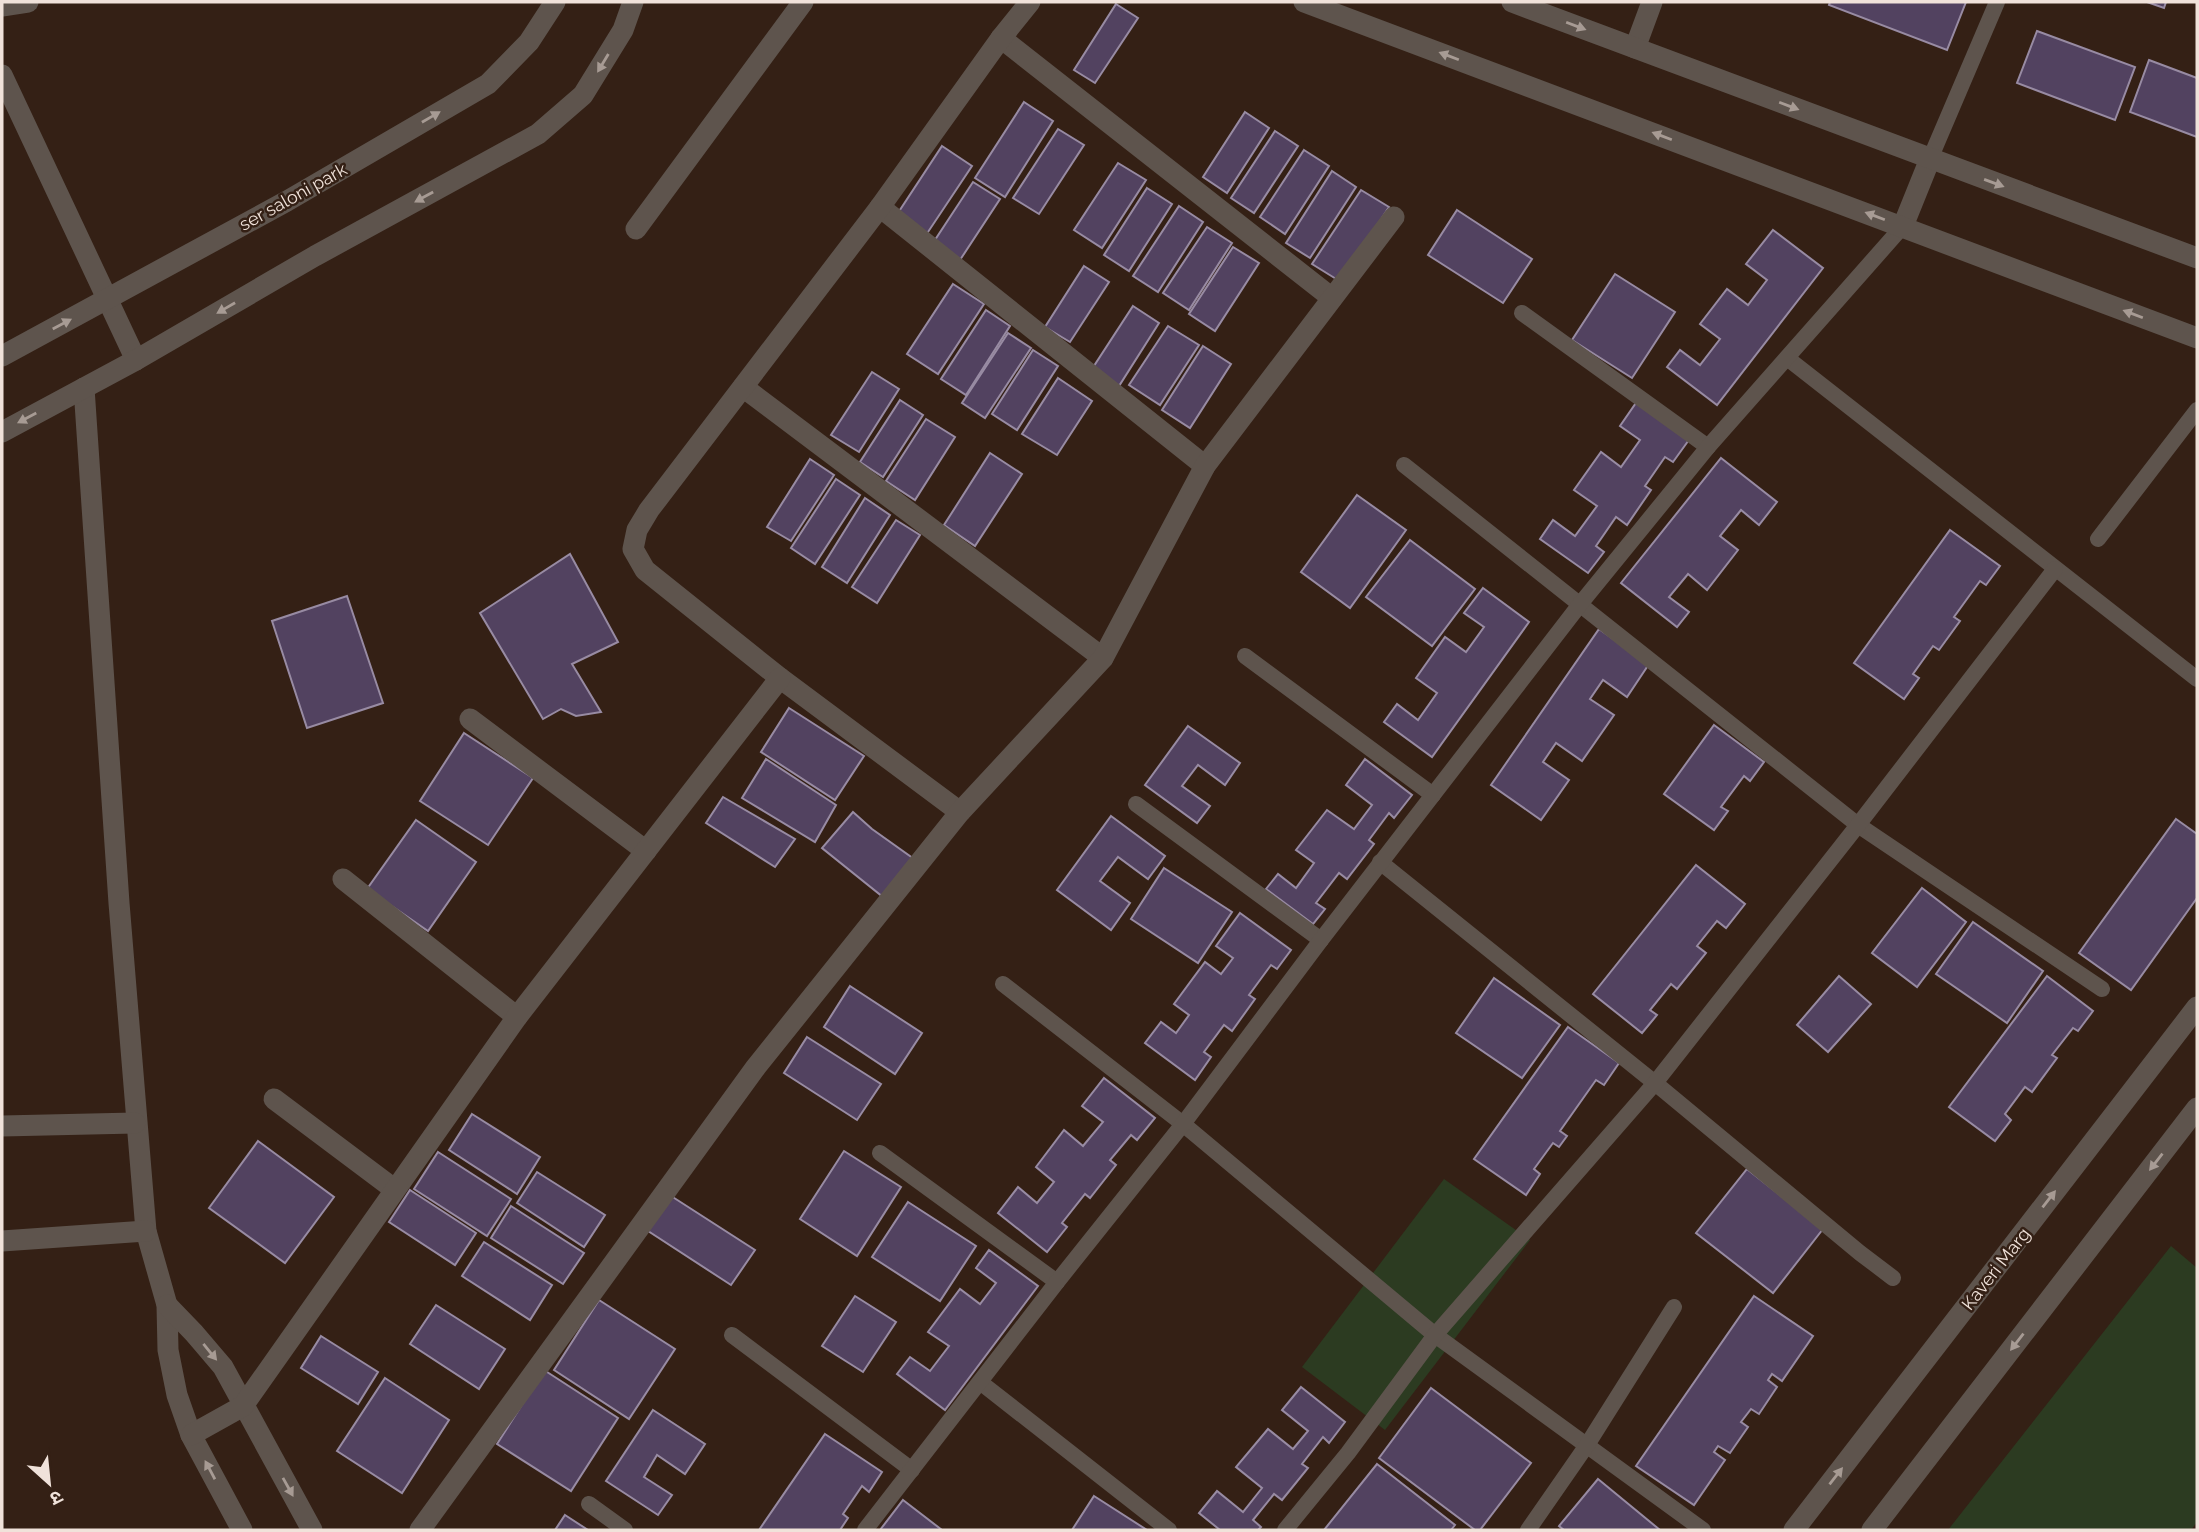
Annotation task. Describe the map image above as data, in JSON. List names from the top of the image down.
{
  "streets": {
    "street": ["ser saloni park", "Kaveri Marg"]
  },
  "north": "bottom right"
}
